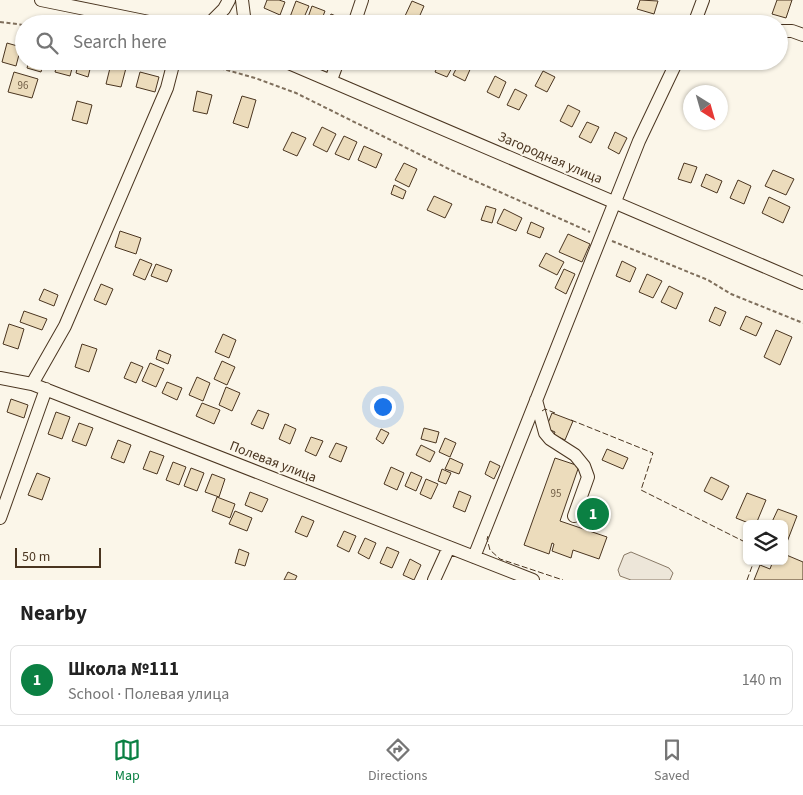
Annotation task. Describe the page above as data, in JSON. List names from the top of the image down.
{
  "streets": {
    "street": ["Загородная улица", "Полевая улица"]
  },
  "house_numbers": ["96", "95"],
  "scale_bar": "50 m",
  "north": "bottom right",
  "page": {
    "search": "Search here",
    "pins": "1",
    "scale": "50 m",
    "heading": "Nearby",
    "list": [
      {
        "mark": "1",
        "name": "Школа №111",
        "note": "School · Полевая улица",
        "value": "140 m"
      }
    ],
    "nav": ["Map", "Directions", "Saved"]
  }
}
